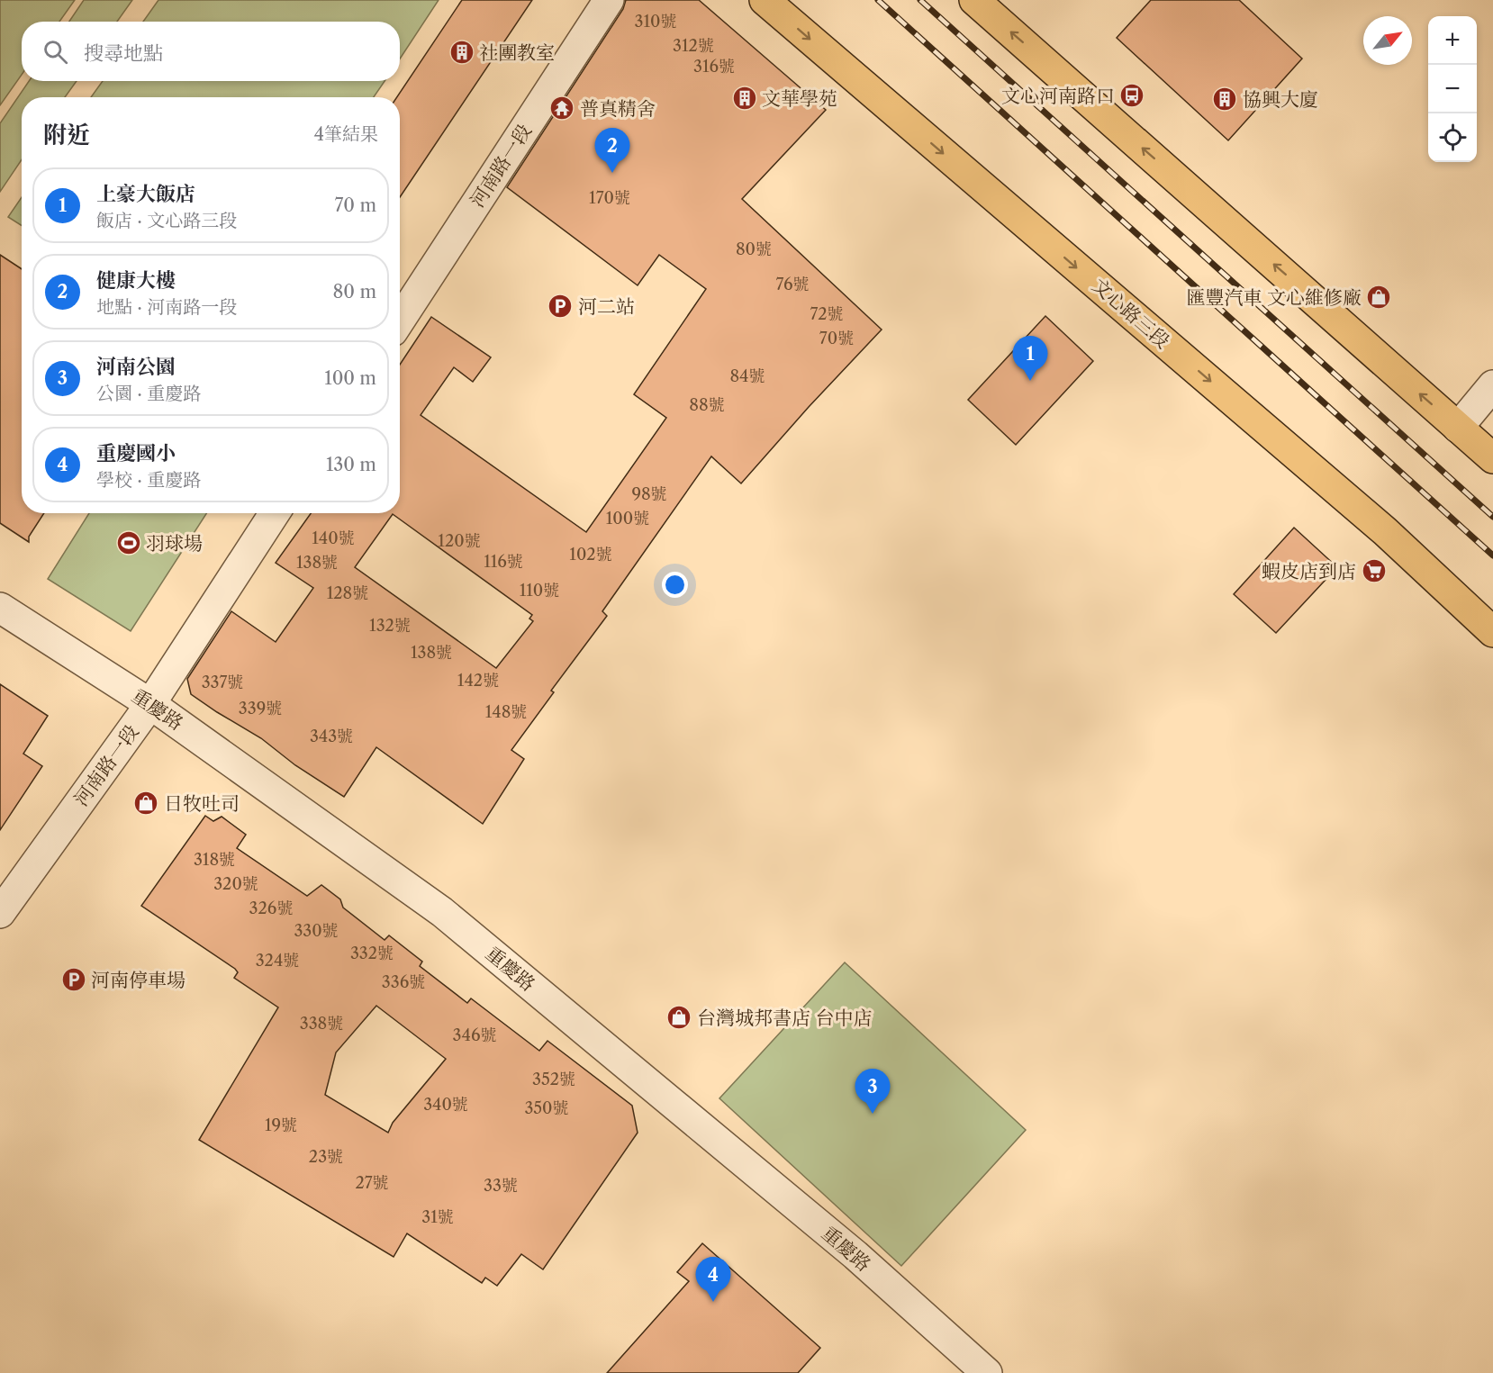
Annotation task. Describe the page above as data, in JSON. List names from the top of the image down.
{
  "streets": {
    "main road": ["文心路三段"],
    "street": ["河南路一段", "重慶路"]
  },
  "crossings": [
    ["河南路一段", "重慶路"]
  ],
  "places": {
    "building": ["社團教室", "文華學苑", "協興大廈"],
    "bus stop": ["文心河南路口"],
    "temple": ["普真精舍"],
    "shop": ["匯豐汽車 文心維修廠", "日牧吐司", "台灣城邦書店 台中店"],
    "parking": ["河二站", "河南停車場"],
    "sports": ["羽球場"],
    "supermarket": ["蝦皮店到店"]
  },
  "house_numbers": [
    "310號",
    "312號",
    "316號",
    "170號",
    "80號",
    "76號",
    "72號",
    "70號",
    "84號",
    "88號",
    "98號",
    "100號",
    "140號",
    "120號",
    "102號",
    "116號",
    "138號",
    "110號",
    "128號",
    "132號",
    "138號",
    "142號",
    "337號",
    "339號",
    "148號",
    "343號",
    "318號",
    "320號",
    "326號",
    "330號",
    "332號",
    "324號",
    "336號",
    "338號",
    "346號",
    "352號",
    "340號",
    "350號",
    "19號",
    "23號",
    "27號",
    "33號",
    "31號"
  ],
  "north": "top right",
  "page": {
    "map_buttons": ["+", "−"],
    "search": "搜尋地點",
    "heading": ["附近", "4筆結果"],
    "pins": [
      "2",
      "1",
      "3",
      "4"
    ],
    "list": [
      {
        "mark": "1",
        "name": "上豪大飯店",
        "note": "飯店 · 文心路三段",
        "value": "70 m"
      },
      {
        "mark": "2",
        "name": "健康大樓",
        "note": "地點 · 河南路一段",
        "value": "80 m"
      },
      {
        "mark": "3",
        "name": "河南公園",
        "note": "公園 · 重慶路",
        "value": "100 m"
      },
      {
        "mark": "4",
        "name": "重慶國小",
        "note": "學校 · 重慶路",
        "value": "130 m"
      }
    ]
  }
}
